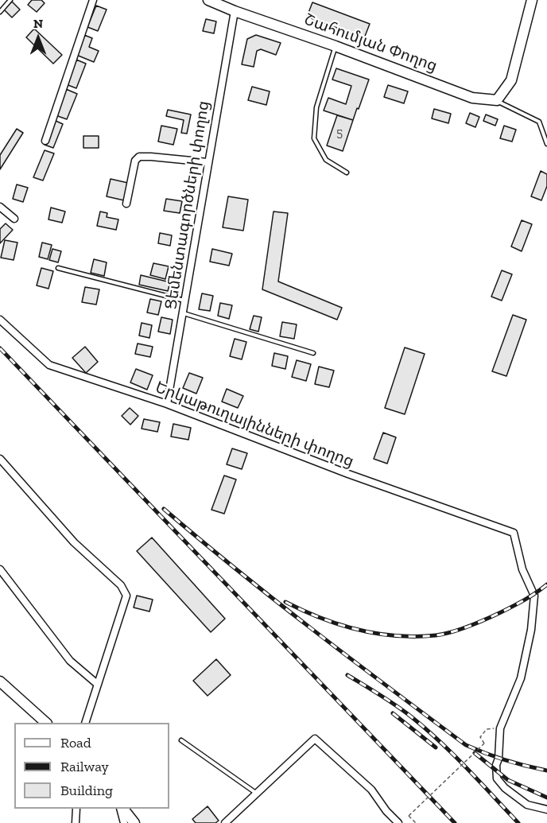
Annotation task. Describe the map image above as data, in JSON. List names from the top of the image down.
{
  "streets": {
    "street": ["Շահումյան Փողոց", "Ցեմենտագործների փողոց", "Երկաթուղայինների փողոց"]
  },
  "crossings": [
    ["Շահումյան Փողոց", "Ցեմենտագործների փողոց"],
    ["Ցեմենտագործների փողոց", "Երկաթուղայինների փողոց"]
  ],
  "house_numbers": ["5"],
  "legend": ["Road", "Railway", "Building"],
  "north": "top"
}
